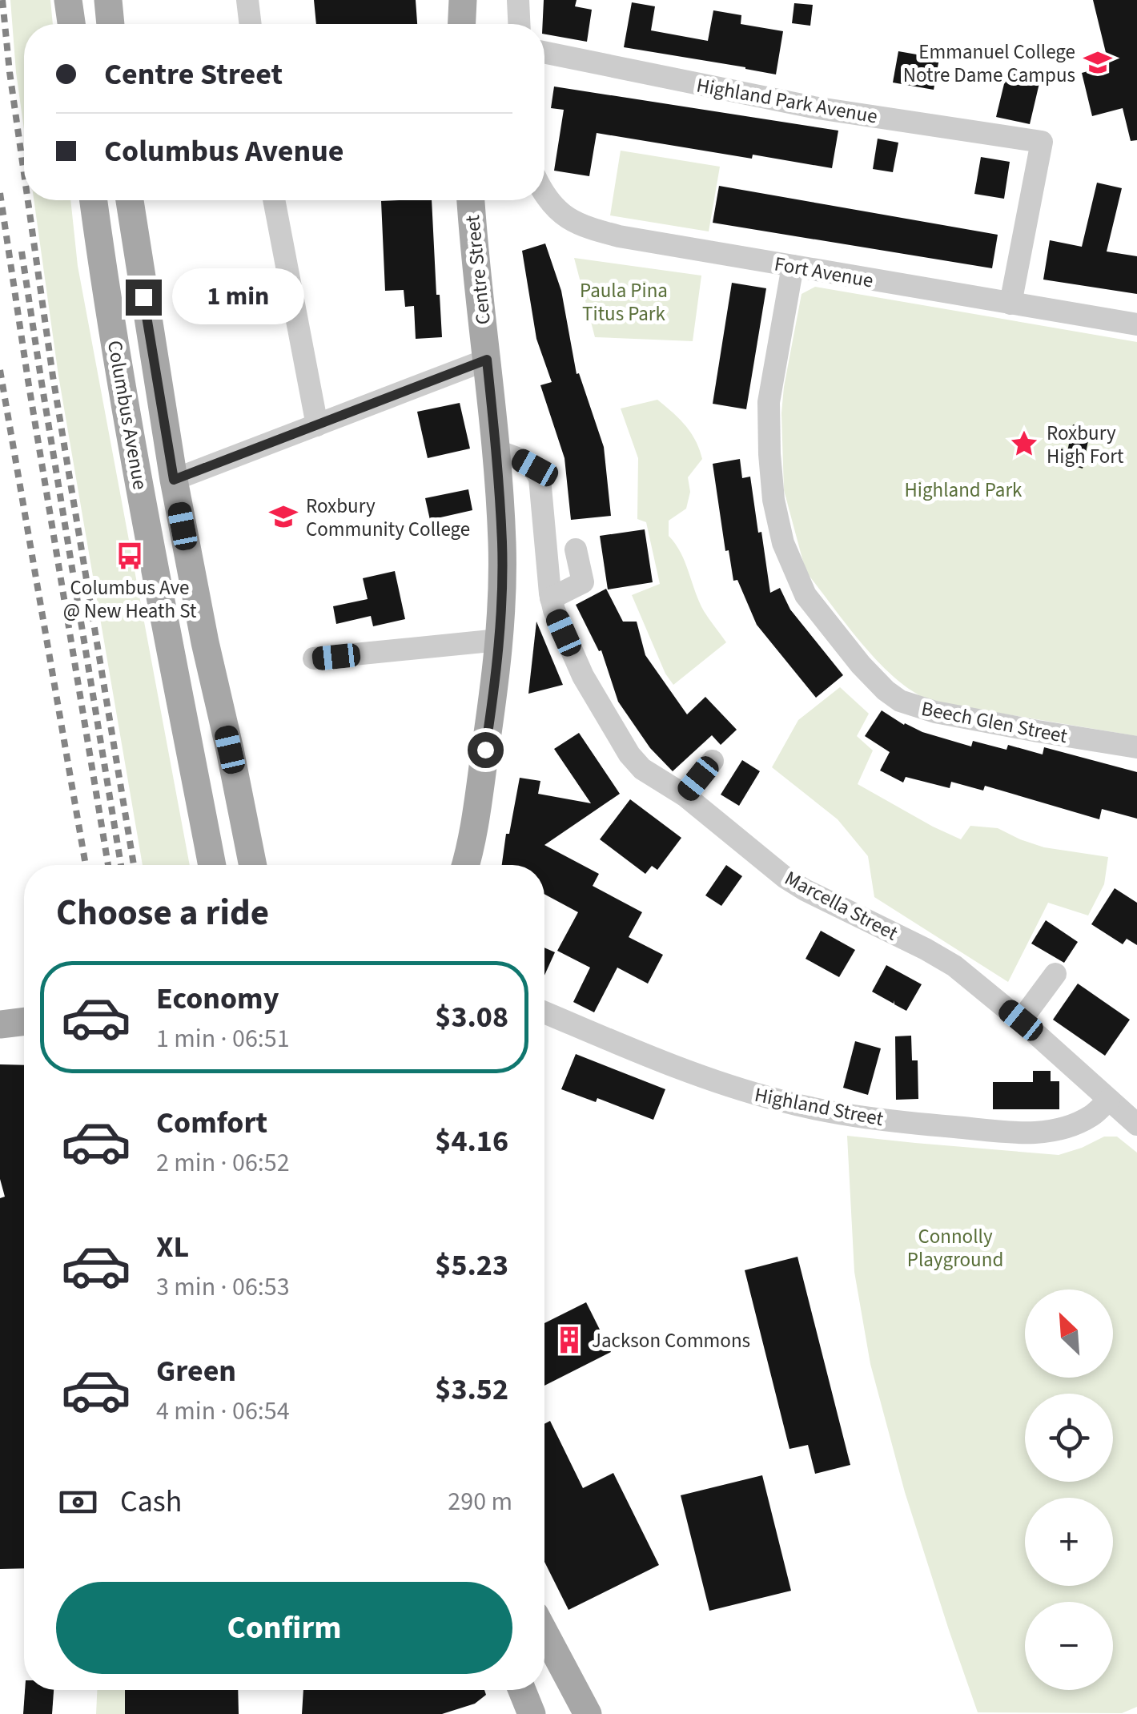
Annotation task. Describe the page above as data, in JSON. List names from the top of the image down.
{
  "streets": {
    "main road": ["Centre Street", "Columbus Avenue"],
    "street": [
      "Highland Park Avenue",
      "Fort Avenue",
      "Beech Glen Street",
      "Marcella Street",
      "Highland Street"
    ]
  },
  "crossings": [
    ["Highland Park Avenue", "Fort Avenue"],
    ["Centre Street", "Marcella Street"],
    ["Fort Avenue", "Beech Glen Street"],
    ["Marcella Street", "Highland Street"]
  ],
  "parks": ["Paula Pina Titus Park", "Highland Park", "Connolly Playground"],
  "places": {
    "school or university": ["Emmanuel College Notre Dame Campus", "Roxbury Community College"],
    "place": ["Roxbury High Fort"],
    "bus stop": ["Columbus Ave @ New Heath St"],
    "building": ["Jackson Commons"]
  },
  "north": "top left",
  "page": {
    "banner": ["Centre Street", "Columbus Avenue"],
    "bubble": "1 min",
    "heading": "Choose a ride",
    "list": [
      {
        "name": "Economy",
        "note": "1 min · 06:51",
        "value": "$3.08"
      },
      {
        "name": "Comfort",
        "note": "2 min · 06:52",
        "value": "$4.16"
      },
      {
        "name": "XL",
        "note": "3 min · 06:53",
        "value": "$5.23"
      },
      {
        "name": "Green",
        "note": "4 min · 06:54",
        "value": "$3.52"
      }
    ],
    "map_buttons": ["+", "−"],
    "pay": ["Cash", "290 m"],
    "buttons": "Confirm"
  }
}
